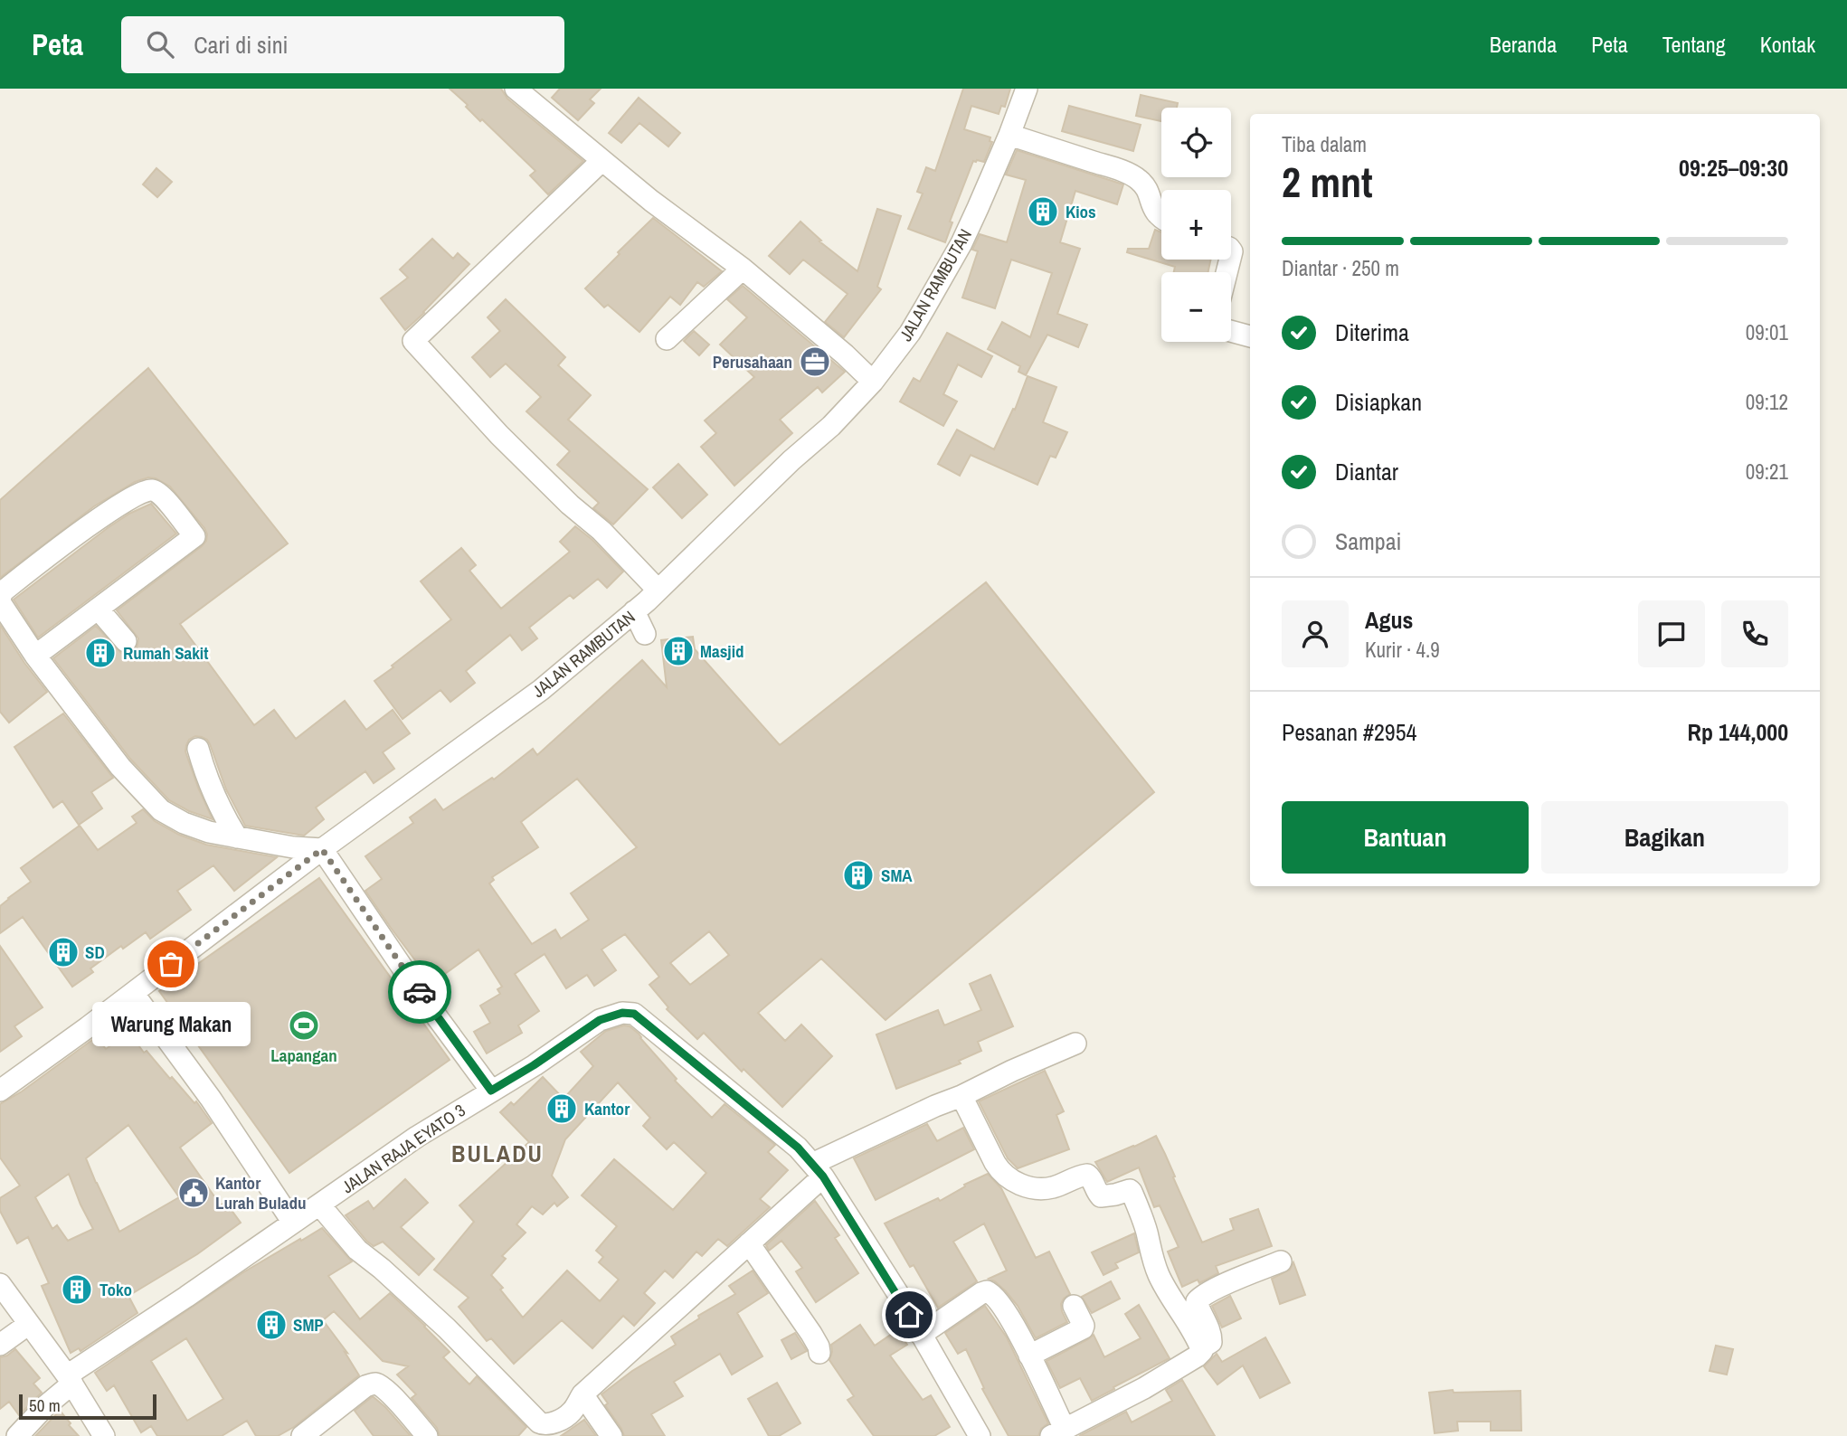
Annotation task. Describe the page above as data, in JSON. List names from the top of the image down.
{
  "streets": {
    "street": ["JALAN RAMBUTAN", "JALAN RAJA EYATO 3"]
  },
  "districts": ["BULADU"],
  "places": {
    "building": [
      "Kios",
      "Masjid",
      "Rumah Sakit",
      "SMA",
      "SD",
      "Kantor",
      "Toko",
      "SMP"
    ],
    "office": ["Perusahaan"],
    "other": ["Warung Makan"],
    "sports": ["Lapangan"],
    "public building": ["Kantor Lurah Buladu"]
  },
  "scale_bar": "50 m",
  "page": {
    "header": "Peta",
    "search": "Cari di sini",
    "nav": [
      "Beranda",
      "Peta",
      "Tentang",
      "Kontak"
    ],
    "map_buttons": ["+", "−"],
    "heading": ["2 mnt", "Tiba dalam", "09:25–09:30"],
    "panel": [
      "Agus",
      "Kurir · 4.9",
      "Pesanan #2954",
      "Rp 144,000"
    ],
    "bar": "Diantar · 250 m",
    "list": [
      ["Diterima", "09:01"],
      ["Disiapkan", "09:12"],
      ["Diantar", "09:21"],
      "Sampai"
    ],
    "buttons": ["Bantuan", "Bagikan"],
    "bubble": "Warung Makan",
    "scale": "50 m"
  }
}
